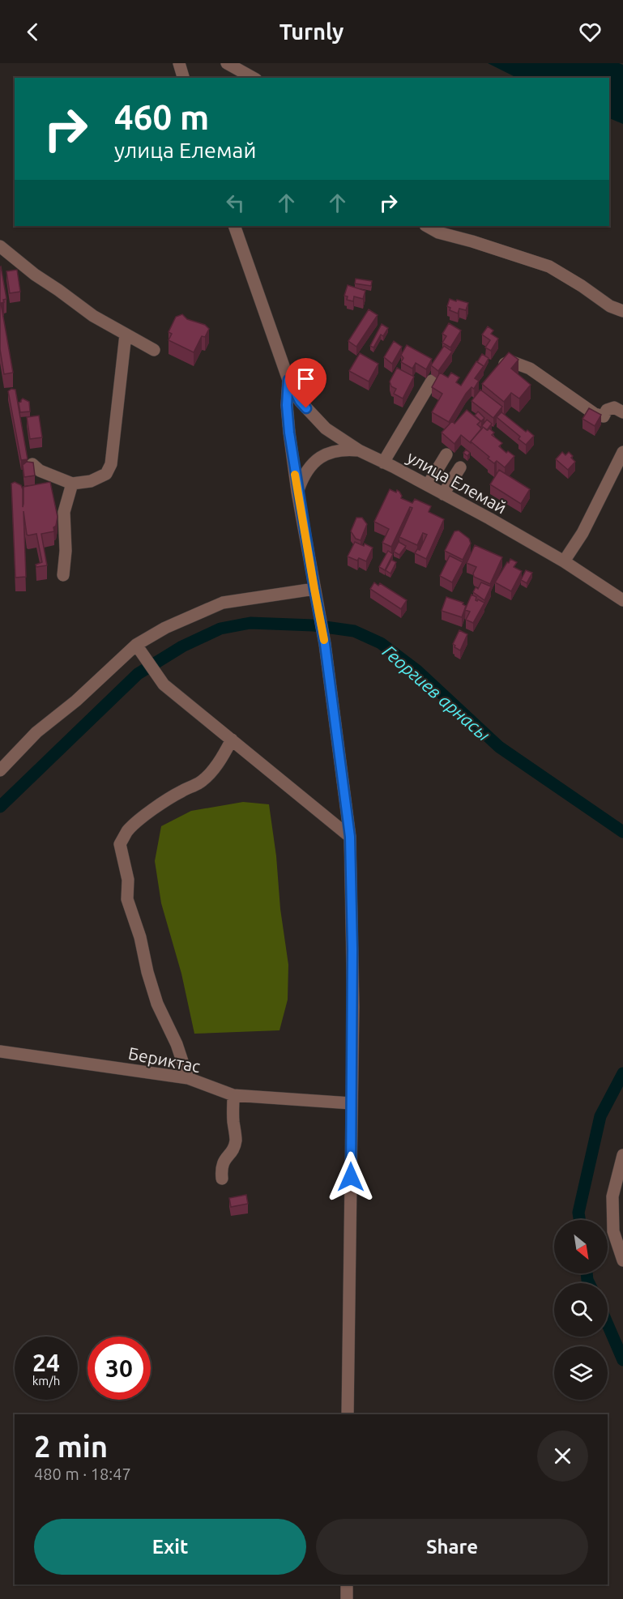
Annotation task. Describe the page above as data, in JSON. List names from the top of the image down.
{
  "streets": {
    "street": ["улица Елемай", "Бериктас"]
  },
  "water": ["Георгиев арнасы"],
  "north": "bottom right",
  "page": {
    "header": "Turnly",
    "turn": ["460 m", "улица Елемай"],
    "speed": "24 km/h",
    "limit": "30",
    "heading": ["2 min", "480 m · 18:47"],
    "buttons": ["Exit", "Share"]
  }
}
